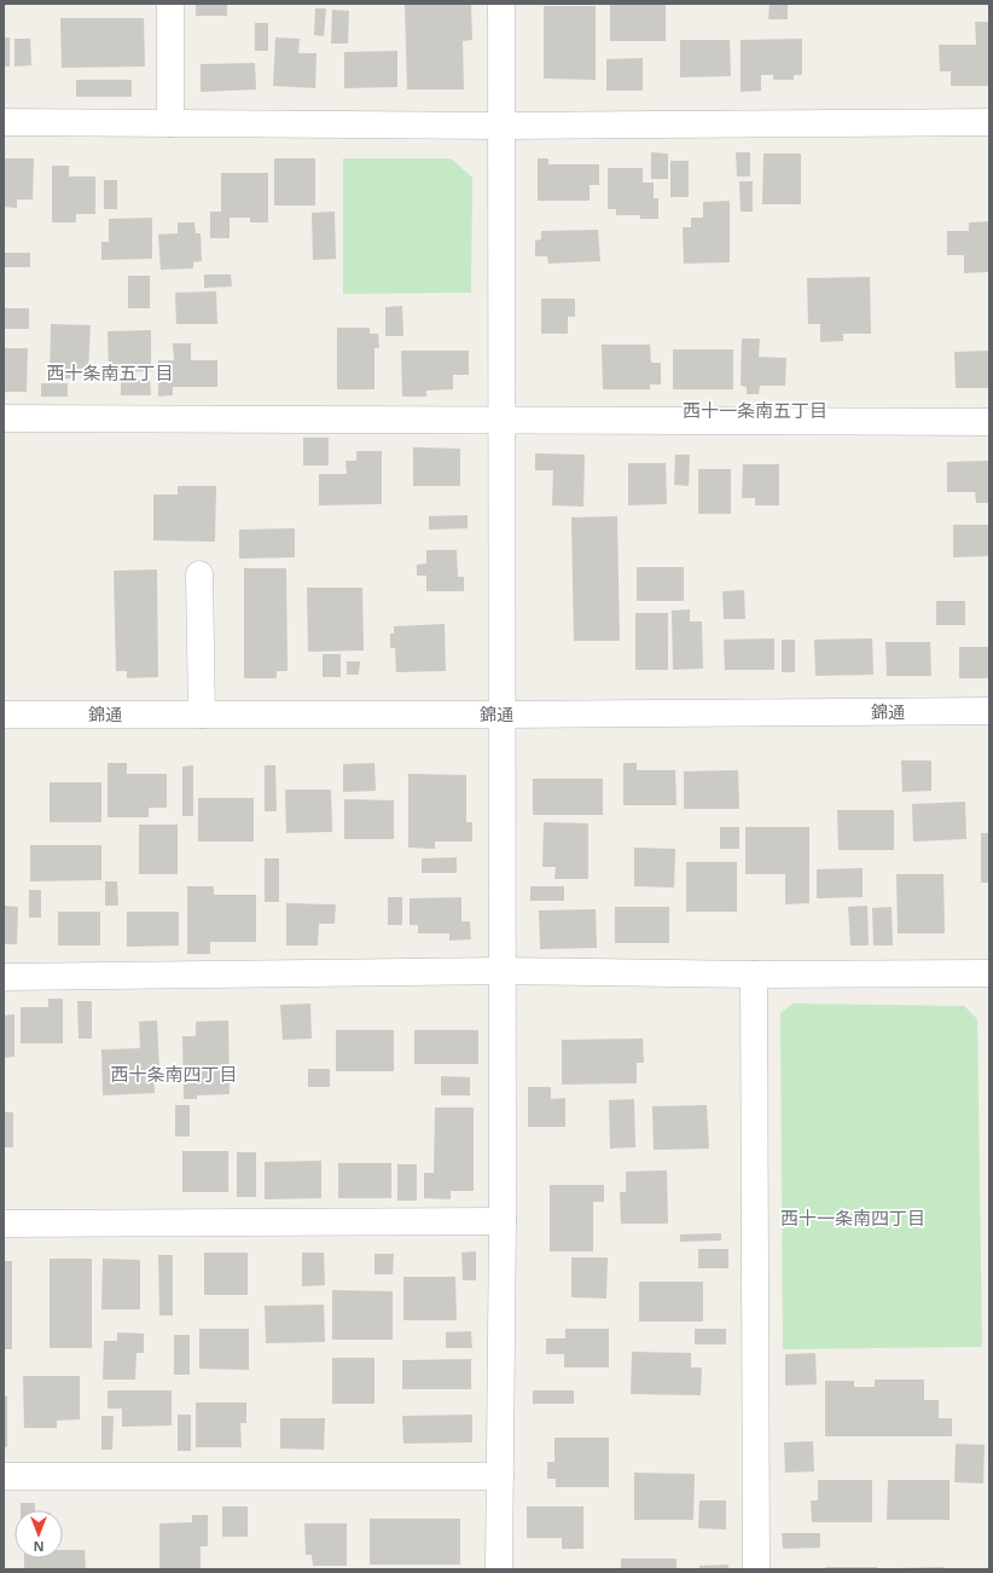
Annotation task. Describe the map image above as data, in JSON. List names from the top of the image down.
{
  "streets": {
    "street": ["錦通"]
  },
  "districts": [
    "西十条南五丁目",
    "西十一条南五丁目",
    "西十条南四丁目",
    "西十一条南四丁目"
  ],
  "north": "bottom"
}
